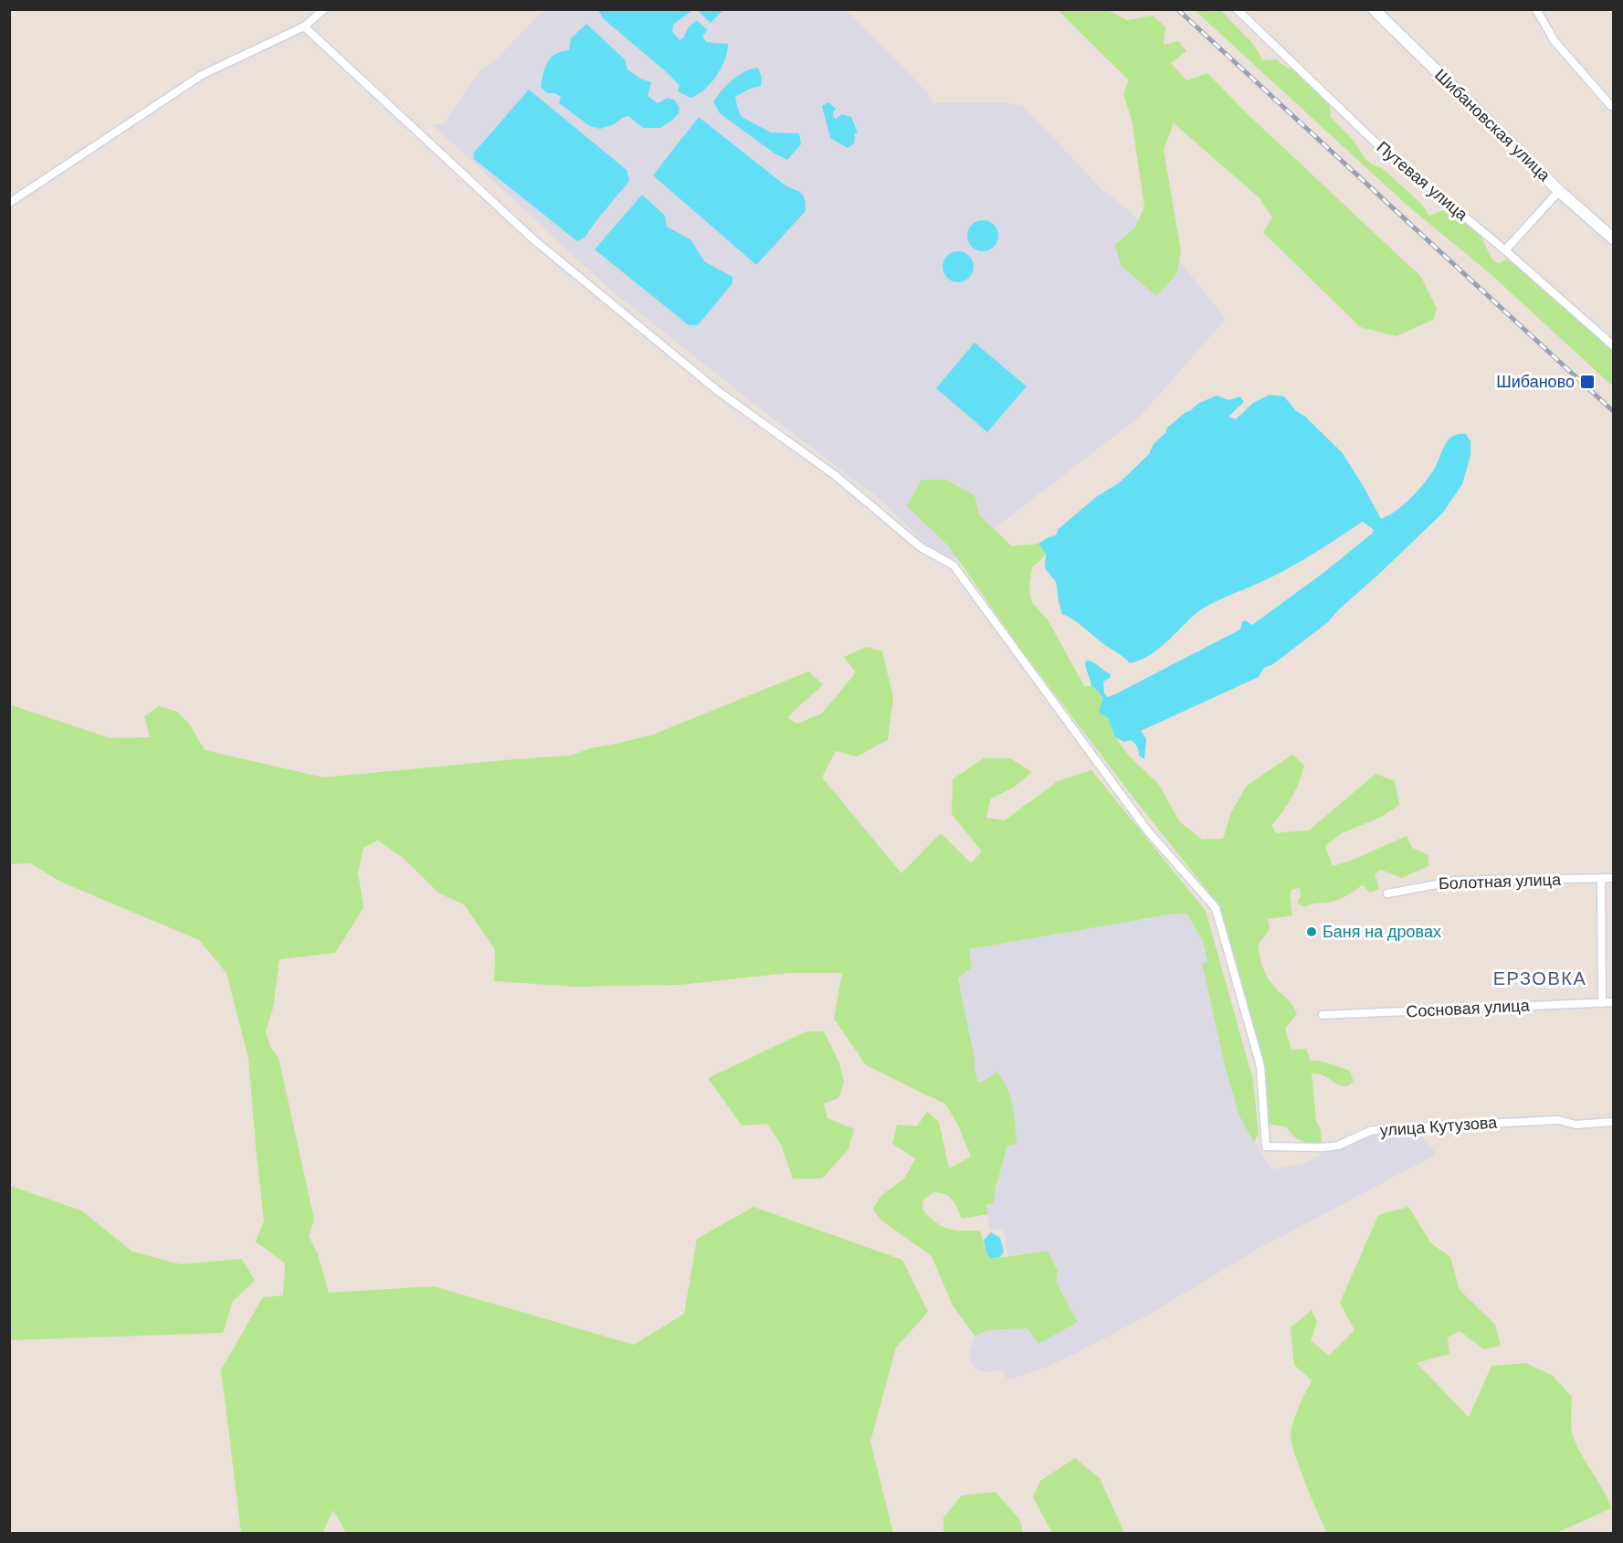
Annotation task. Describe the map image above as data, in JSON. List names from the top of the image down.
{
  "streets": {
    "street": [
      "Шибановская улица",
      "Путевая улица",
      "Болотная улица",
      "Сосновая улица",
      "улица Кутузова"
    ]
  },
  "districts": ["ЕРЗОВКА"],
  "places": {
    "transit": ["Шибаново"],
    "other": ["Баня на дровах"]
  }
}
